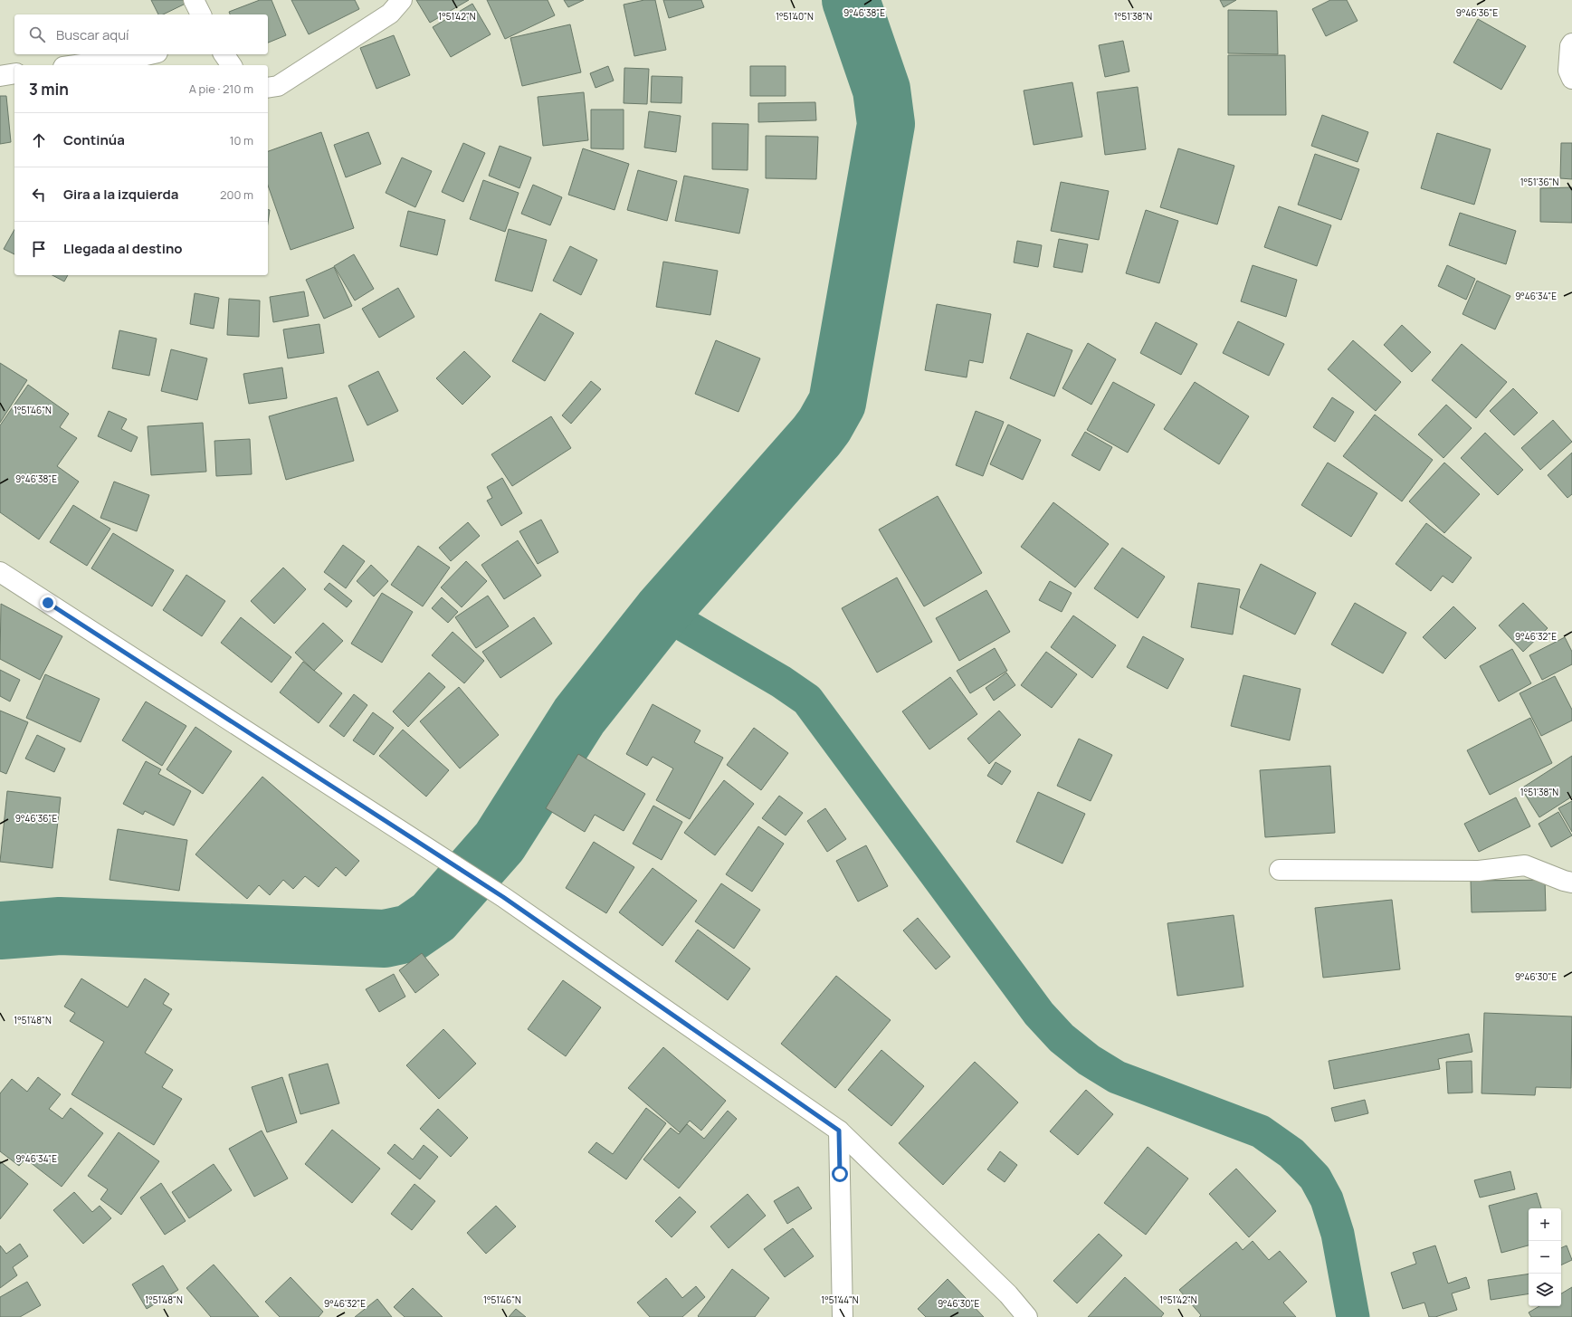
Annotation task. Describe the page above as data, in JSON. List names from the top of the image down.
{
  "page": {
    "search": "Buscar aquí",
    "heading": ["3 min", "A pie · 210 m"],
    "list": [
      ["Continúa", "10 m"],
      ["Gira a la izquierda", "200 m"],
      "Llegada al destino"
    ],
    "map_buttons": ["+", "−"]
  },
  "coordinates": [
    "9°46'36\"E",
    "9°46'38\"E",
    "1°51'42\"N",
    "1°51'40\"N",
    "1°51'38\"N",
    "1°51'36\"N",
    "9°46'34\"E",
    "1°51'46\"N",
    "9°46'32\"E",
    "9°46'30\"E",
    "1°51'48\"N",
    "1°51'44\"N"
  ]
}
